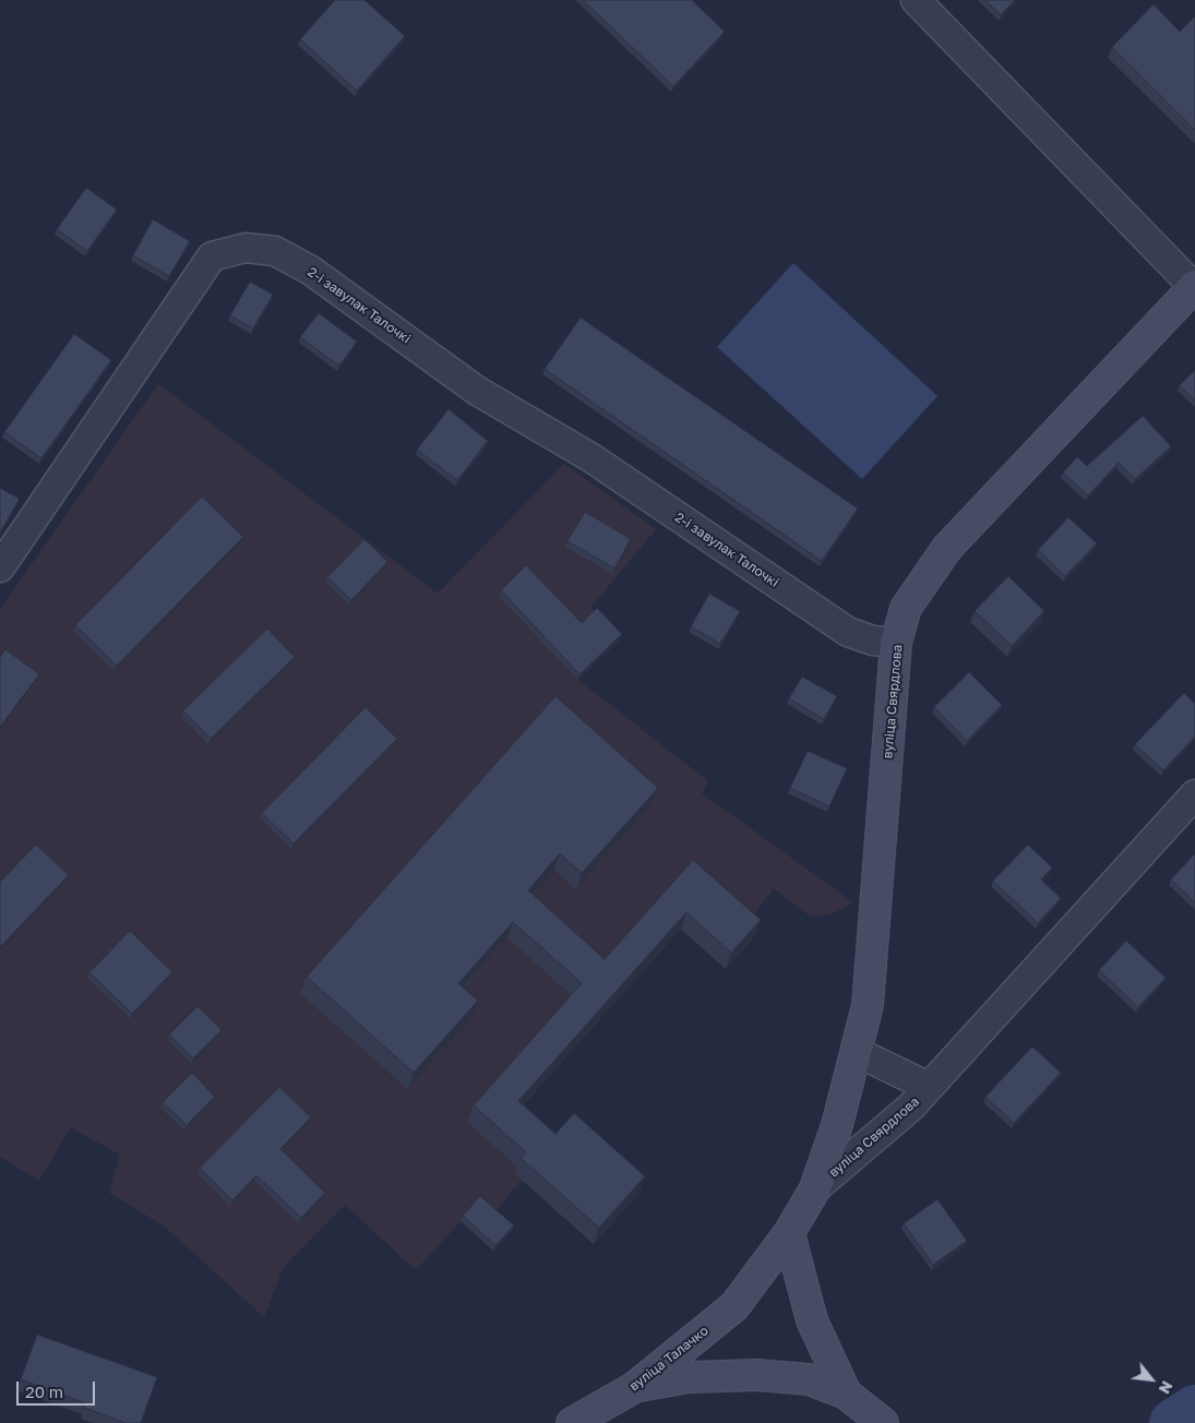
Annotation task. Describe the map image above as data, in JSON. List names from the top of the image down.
{
  "streets": {
    "street": ["2-і завулак Талочкі", "вуліца Свярдлова", "вуліца Талачко"]
  },
  "crossings": [
    ["2-і завулак Талочкі", "вуліца Свярдлова"],
    ["вуліца Свярдлова", "вуліца Талачко"]
  ],
  "scale_bar": "20 m",
  "north": "bottom right"
}
